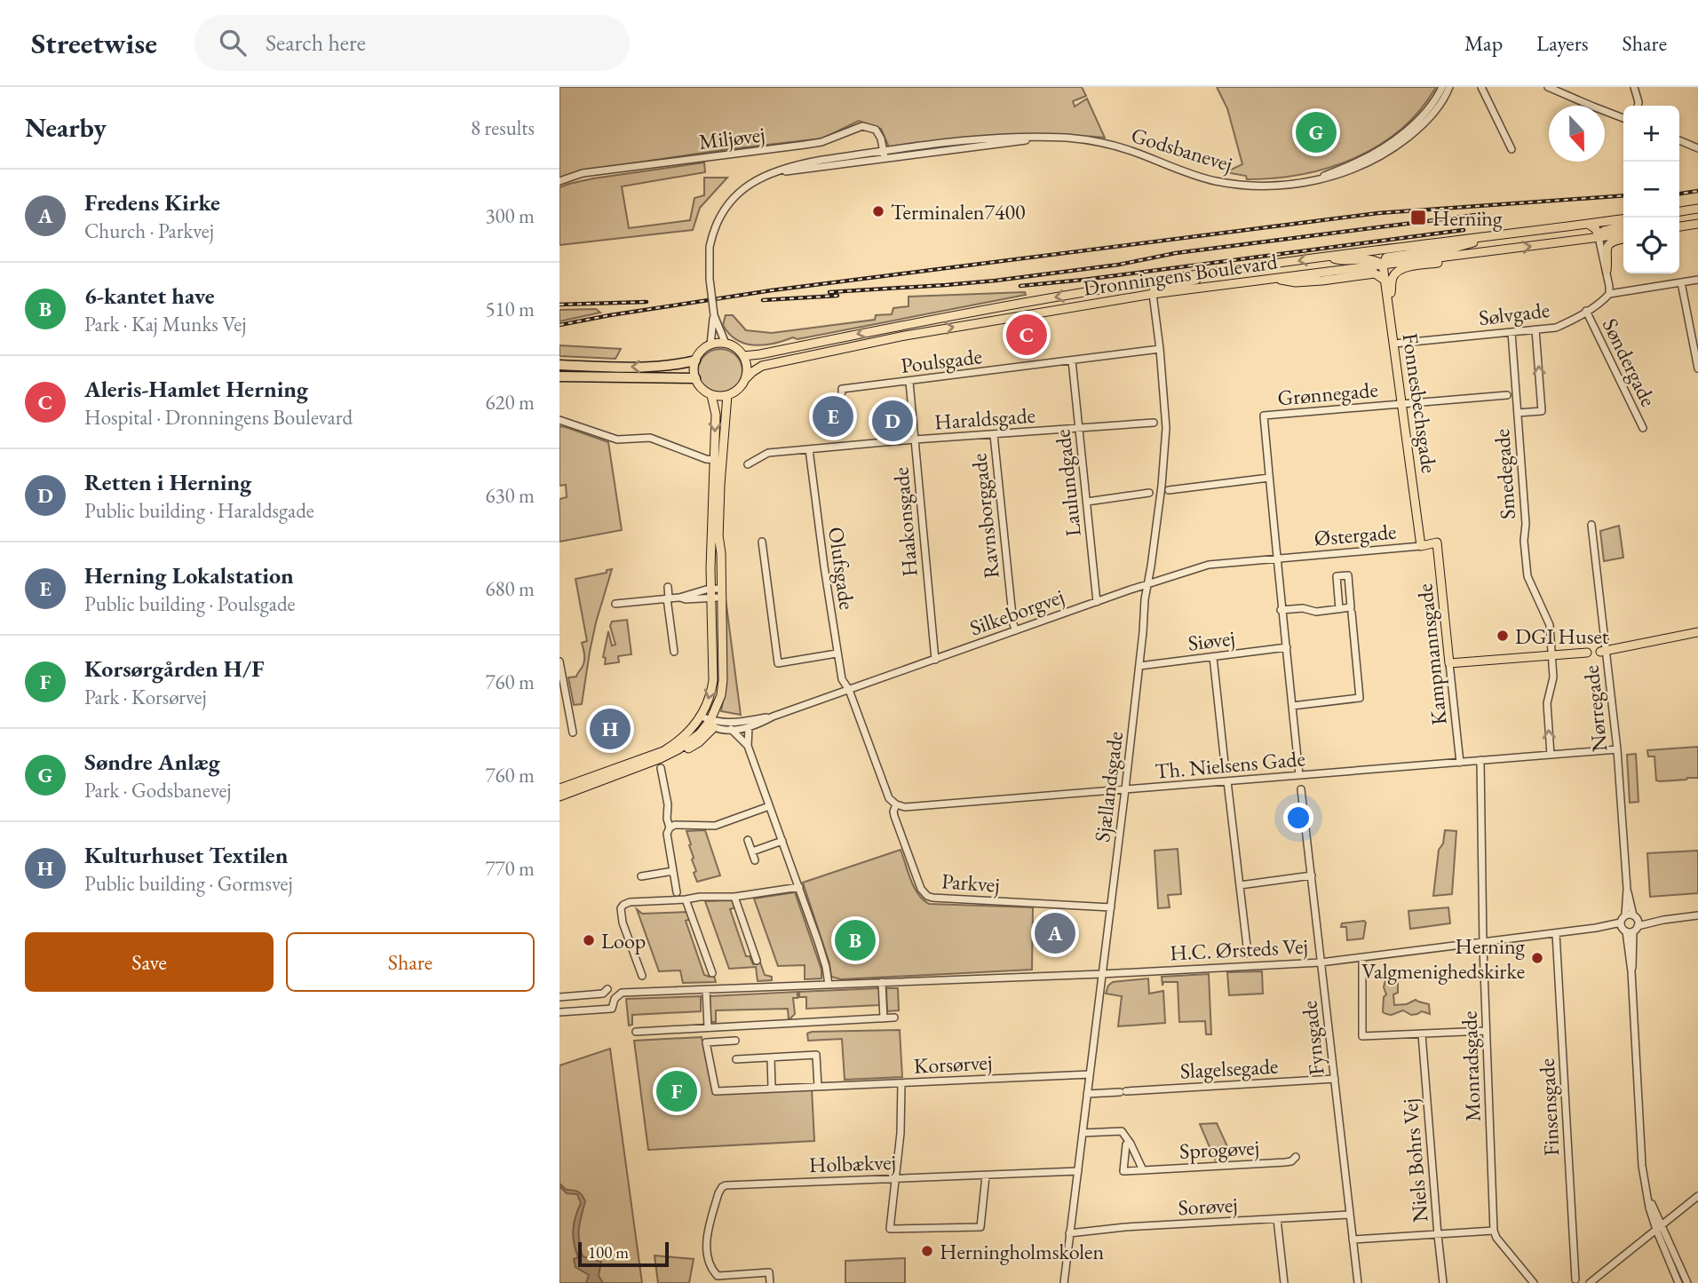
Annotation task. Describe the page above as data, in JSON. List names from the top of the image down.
{
  "streets": {
    "main road": [
      "Dronningens Boulevard",
      "Fonnesbechsgade",
      "Østergade",
      "Kampmannsgade"
    ],
    "street": [
      "Miljøvej",
      "Godsbanevej",
      "Sølvgade",
      "Poulsgade",
      "Søndergade",
      "Grønnegade",
      "Haraldsgade",
      "Smedegade",
      "Laulundgade",
      "Ravnsborggade",
      "Haakonsgade",
      "Olufsgade",
      "Silkeborgvej",
      "Siøvej",
      "Nørregade",
      "Th. Nielsens Gade",
      "Sjællandsgade",
      "Parkvej",
      "H.C. Ørsteds Vej",
      "Fynsgade",
      "Korsørvej",
      "Monradsgade",
      "Slagelsegade",
      "Finsensgade",
      "Sprogøvej",
      "Niels Bohrs Vej",
      "Holbækvej",
      "Sorøvej"
    ]
  },
  "crossings": [
    ["Miljøvej", "Godsbanevej"],
    ["Godsbanevej", "Dronningens Boulevard"],
    ["Dronningens Boulevard", "Fonnesbechsgade"],
    ["Dronningens Boulevard", "Sjællandsgade"],
    ["Sølvgade", "Søndergade"],
    ["Sølvgade", "Fonnesbechsgade"],
    ["Sølvgade", "Smedegade"],
    ["Poulsgade", "Laulundgade"],
    ["Poulsgade", "Haakonsgade"],
    ["Poulsgade", "Sjællandsgade"],
    ["Grønnegade", "Fonnesbechsgade"],
    ["Fonnesbechsgade", "Østergade"],
    ["Haraldsgade", "Laulundgade"],
    ["Haraldsgade", "Ravnsborggade"],
    ["Haraldsgade", "Haakonsgade"],
    ["Haraldsgade", "Olufsgade"],
    ["Smedegade", "Th. Nielsens Gade"],
    ["Laulundgade", "Silkeborgvej"],
    ["Ravnsborggade", "Silkeborgvej"],
    ["Haakonsgade", "Silkeborgvej"],
    ["Østergade", "Silkeborgvej"],
    ["Østergade", "Kampmannsgade"],
    ["Olufsgade", "Silkeborgvej"],
    ["Silkeborgvej", "Sjællandsgade"],
    ["Siøvej", "Sjællandsgade"],
    ["Kampmannsgade", "Th. Nielsens Gade"],
    ["Nørregade", "Th. Nielsens Gade"],
    ["Nørregade", "H.C. Ørsteds Vej"],
    ["Th. Nielsens Gade", "Sjællandsgade"],
    ["Th. Nielsens Gade", "Parkvej"],
    ["Th. Nielsens Gade", "Monradsgade"],
    ["Sjællandsgade", "Parkvej"],
    ["Sjællandsgade", "H.C. Ørsteds Vej"],
    ["Sjællandsgade", "Korsørvej"],
    ["Sjællandsgade", "Slagelsegade"],
    ["Sjællandsgade", "Holbækvej"],
    ["Sjællandsgade", "Sorøvej"],
    ["H.C. Ørsteds Vej", "Fynsgade"],
    ["H.C. Ørsteds Vej", "Monradsgade"],
    ["H.C. Ørsteds Vej", "Finsensgade"],
    ["Fynsgade", "Slagelsegade"],
    ["Fynsgade", "Sorøvej"]
  ],
  "places": {
    "other": [
      "Terminalen7400",
      "DGI Huset",
      "Loop",
      "Herning Valgmenighedskirke",
      "Herningholmskolen"
    ],
    "transit": ["Herning"]
  },
  "scale_bar": "100 m",
  "north": "bottom",
  "page": {
    "header": "Streetwise",
    "search": "Search here",
    "nav": ["Map", "Layers", "Share"],
    "heading": ["Nearby", "8 results"],
    "map_buttons": ["+", "−"],
    "pins": [
      "G",
      "C",
      "E",
      "D",
      "H",
      "A",
      "B",
      "F"
    ],
    "list": [
      {
        "mark": "A",
        "name": "Fredens Kirke",
        "note": "Church · Parkvej",
        "value": "300 m"
      },
      {
        "mark": "B",
        "name": "6-kantet have",
        "note": "Park · Kaj Munks Vej",
        "value": "510 m"
      },
      {
        "mark": "C",
        "name": "Aleris-Hamlet Herning",
        "note": "Hospital · Dronningens Boulevard",
        "value": "620 m"
      },
      {
        "mark": "D",
        "name": "Retten i Herning",
        "note": "Public building · Haraldsgade",
        "value": "630 m"
      },
      {
        "mark": "E",
        "name": "Herning Lokalstation",
        "note": "Public building · Poulsgade",
        "value": "680 m"
      },
      {
        "mark": "F",
        "name": "Korsørgården H/F",
        "note": "Park · Korsørvej",
        "value": "760 m"
      },
      {
        "mark": "G",
        "name": "Søndre Anlæg",
        "note": "Park · Godsbanevej",
        "value": "760 m"
      },
      {
        "mark": "H",
        "name": "Kulturhuset Textilen",
        "note": "Public building · Gormsvej",
        "value": "770 m"
      }
    ],
    "buttons": ["Save", "Share"],
    "scale": "100 m"
  }
}
